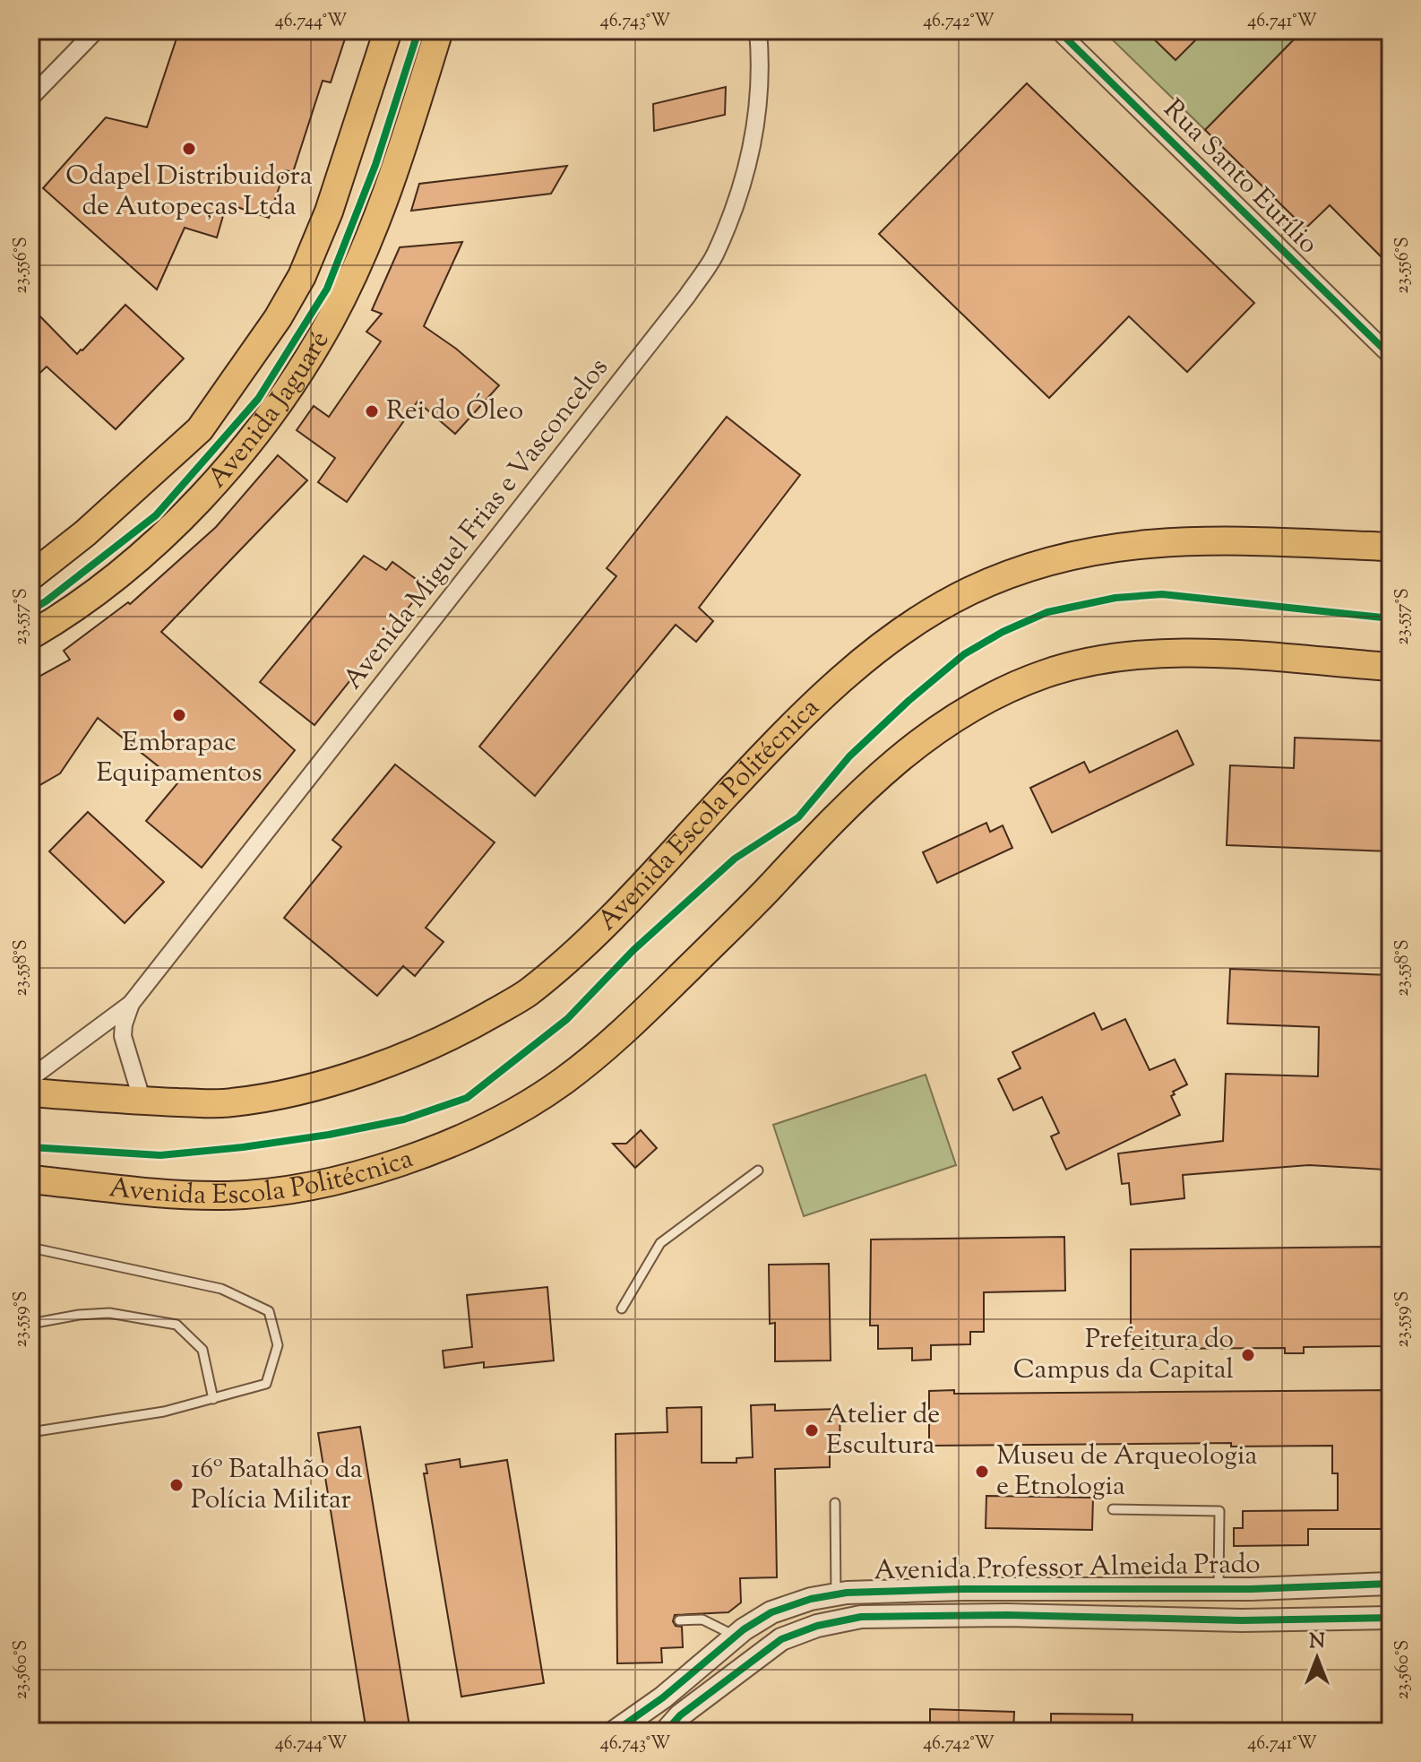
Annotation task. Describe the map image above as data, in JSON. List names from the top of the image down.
{
  "streets": {
    "highway": ["Avenida Jaguaré", "Avenida Escola Politécnica"],
    "street": ["Rua Santo Eurílio", "Avenida Miguel Frias e Vasconcelos", "Avenida Professor Almeida Prado"]
  },
  "crossings": [
    ["Avenida Miguel Frias e Vasconcelos", "Avenida Escola Politécnica"]
  ],
  "places": [
    "Odapel Distribuidora de Autopeças Ltda",
    "Rei do Óleo",
    "Embrapac Equipamentos",
    "Prefeitura do Campus da Capital",
    "Atelier de Escultura",
    "Museu de Arqueologia e Etnologia",
    "16º Batalhão da Polícia Militar"
  ],
  "north": "top",
  "coordinates": [
    "46.744°W",
    "46.743°W",
    "46.742°W",
    "46.741°W",
    "23.556°S",
    "23.557°S",
    "23.558°S",
    "23.559°S",
    "23.560°S"
  ]
}
